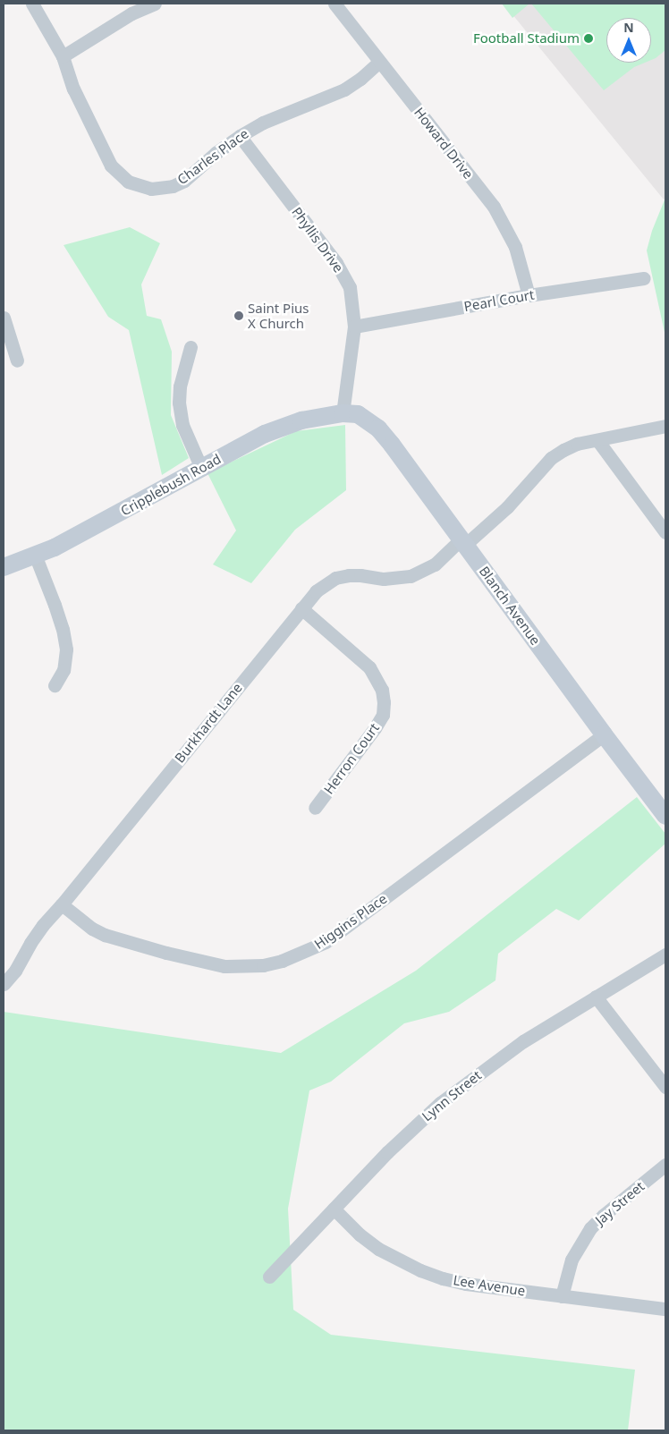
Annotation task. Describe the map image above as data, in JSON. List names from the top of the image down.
{
  "streets": {
    "main road": ["Cripplebush Road", "Blanch Avenue"],
    "street": [
      "Howard Drive",
      "Charles Place",
      "Phyllis Drive",
      "Pearl Court",
      "Burkhardt Lane",
      "Herron Court",
      "Higgins Place",
      "Lynn Street",
      "Jay Street",
      "Lee Avenue"
    ]
  },
  "crossings": [
    ["Howard Drive", "Charles Place"],
    ["Howard Drive", "Pearl Court"],
    ["Charles Place", "Phyllis Drive"],
    ["Phyllis Drive", "Pearl Court"],
    ["Phyllis Drive", "Cripplebush Road"],
    ["Phyllis Drive", "Blanch Avenue"],
    ["Cripplebush Road", "Blanch Avenue"],
    ["Blanch Avenue", "Burkhardt Lane"],
    ["Blanch Avenue", "Higgins Place"],
    ["Burkhardt Lane", "Herron Court"],
    ["Burkhardt Lane", "Higgins Place"],
    ["Lynn Street", "Lee Avenue"],
    ["Jay Street", "Lee Avenue"]
  ],
  "places": ["Football Stadium", "Saint Pius X Church"],
  "north": "top"
}
